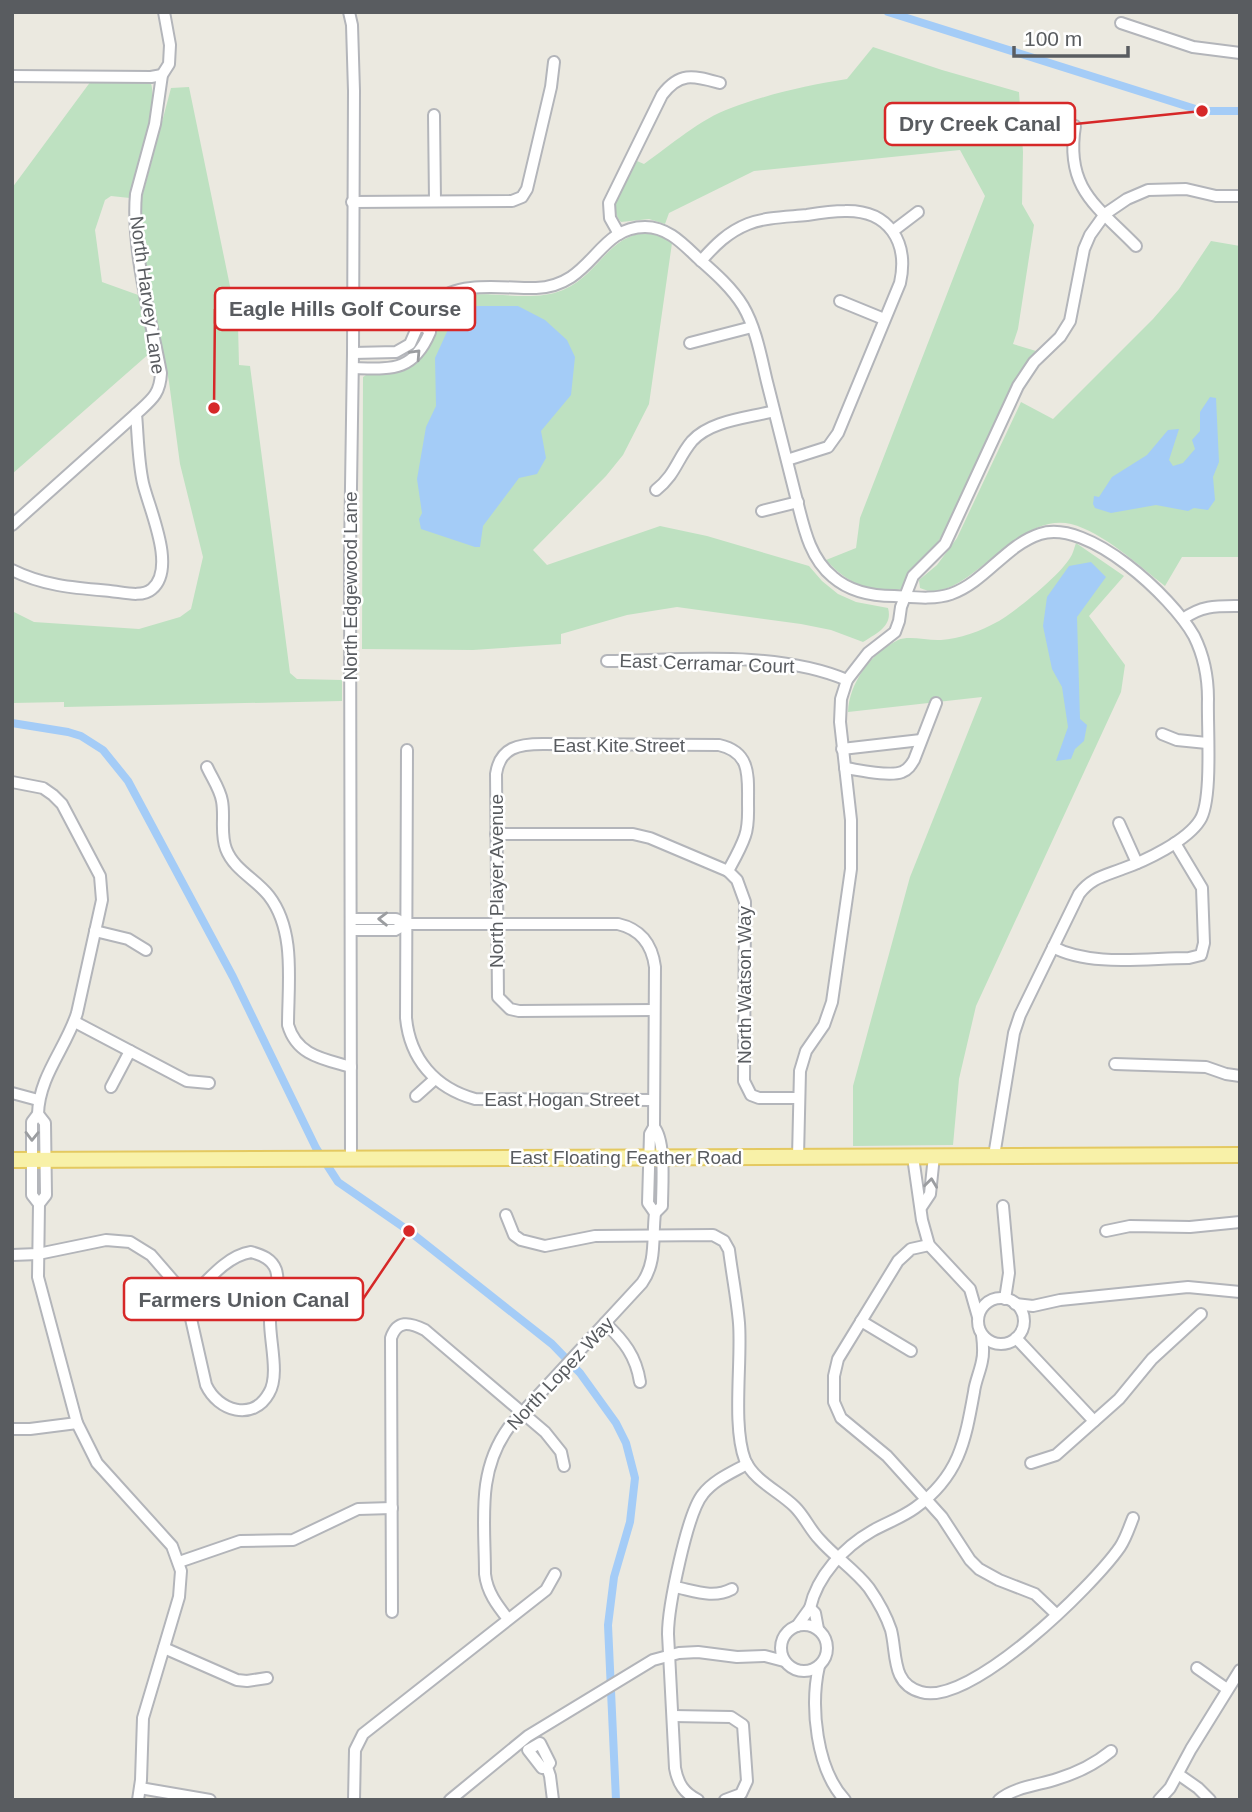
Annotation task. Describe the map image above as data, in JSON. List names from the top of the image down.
{
  "streets": {
    "main road": ["East Floating Feather Road"],
    "street": [
      "North Harvey Lane",
      "North Edgewood Lane",
      "East Cerramar Court",
      "East Kite Street",
      "North Player Avenue",
      "North Watson Way",
      "East Hogan Street",
      "North Lopez Way"
    ]
  },
  "crossings": [
    ["North Edgewood Lane", "East Floating Feather Road"],
    ["East Kite Street", "North Player Avenue"],
    ["East Kite Street", "North Watson Way"],
    ["North Player Avenue", "North Lopez Way"],
    ["East Hogan Street", "North Lopez Way"],
    ["East Floating Feather Road", "North Lopez Way"]
  ],
  "places": ["Dry Creek Canal", "Eagle Hills Golf Course", "Farmers Union Canal"],
  "scale_bar": "100 m"
}
